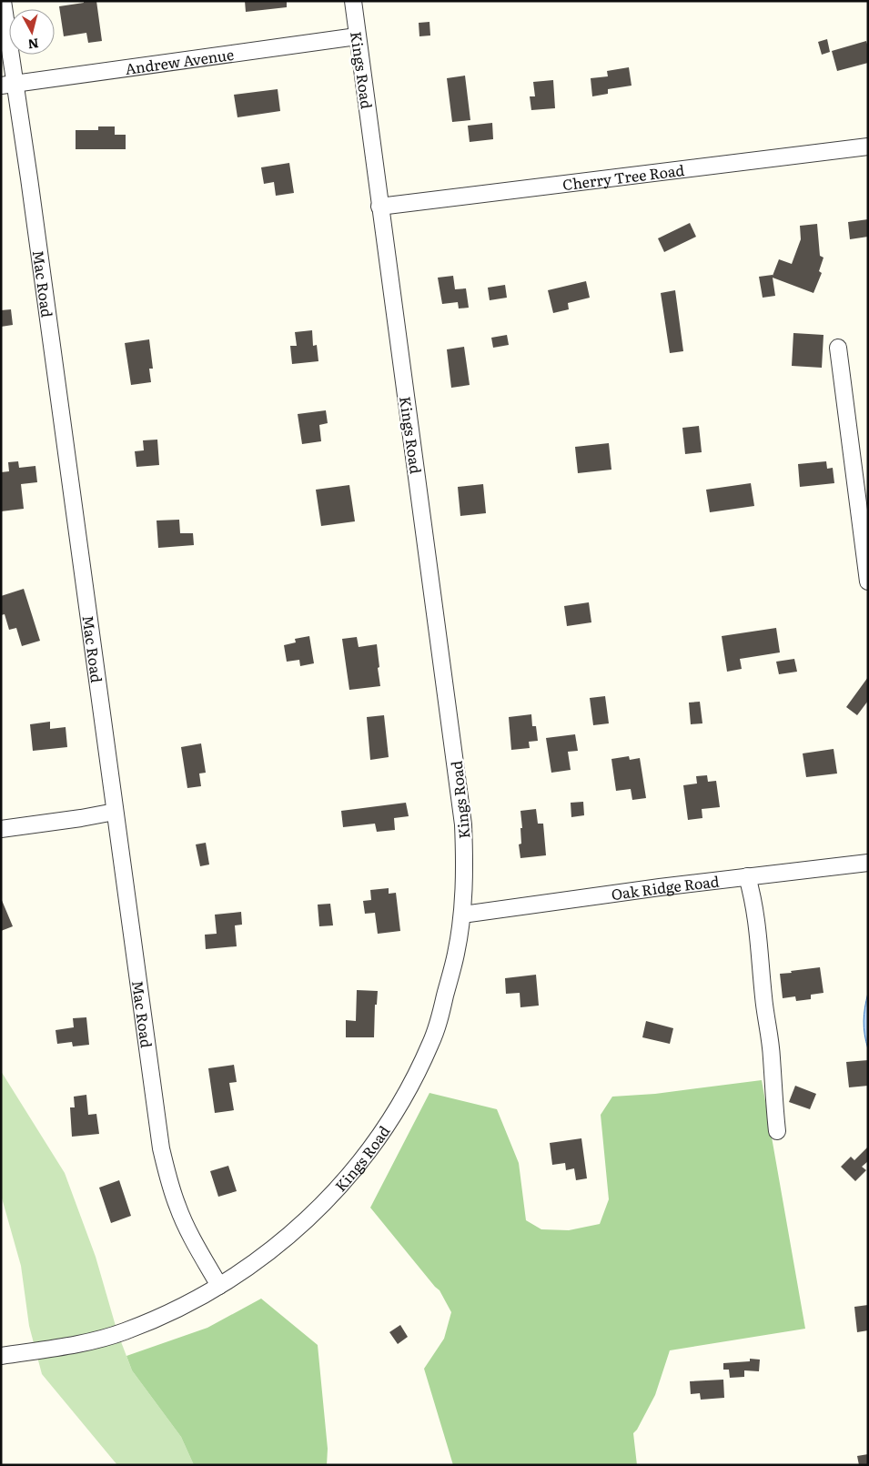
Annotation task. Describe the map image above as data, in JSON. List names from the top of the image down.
{
  "streets": {
    "street": [
      "Andrew Avenue",
      "Kings Road",
      "Cherry Tree Road",
      "Mac Road",
      "Oak Ridge Road"
    ]
  },
  "crossings": [
    ["Andrew Avenue", "Kings Road"],
    ["Andrew Avenue", "Mac Road"],
    ["Kings Road", "Cherry Tree Road"],
    ["Kings Road", "Mac Road"],
    ["Kings Road", "Oak Ridge Road"]
  ],
  "north": "bottom"
}
